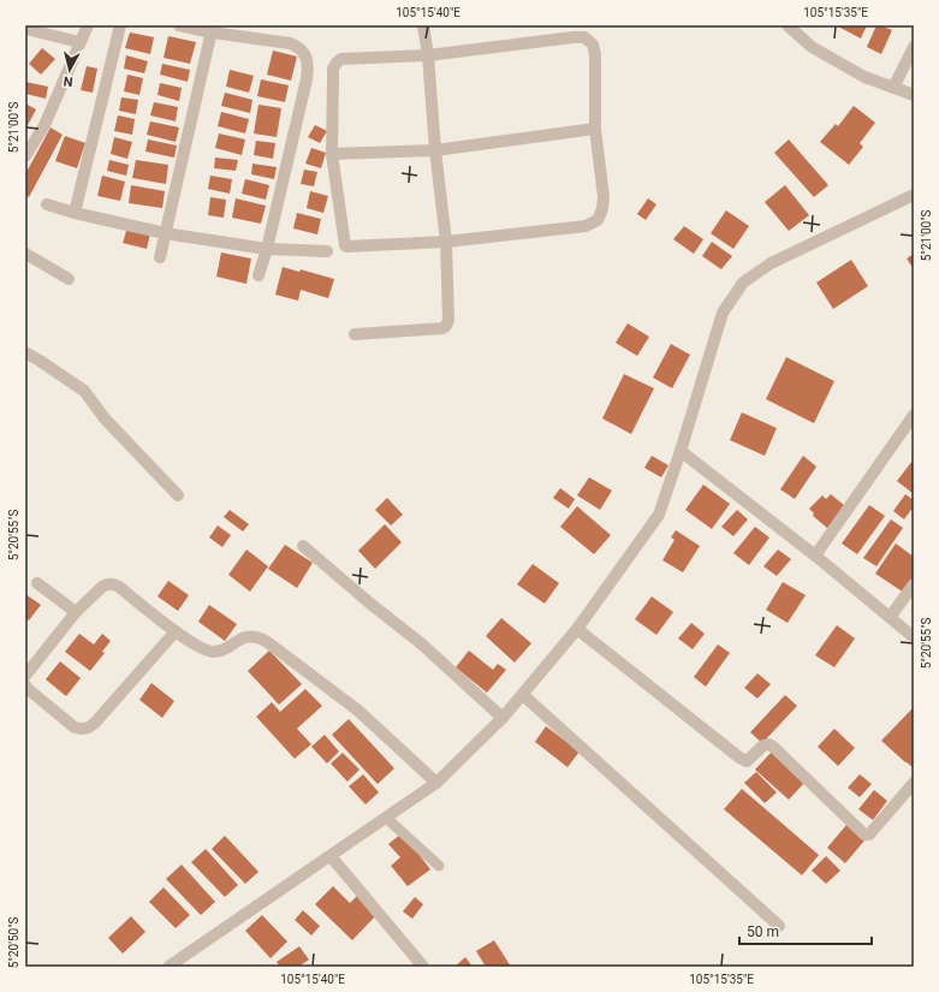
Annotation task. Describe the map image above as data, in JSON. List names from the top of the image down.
{
  "scale_bar": "50 m",
  "north": "bottom",
  "coordinates": [
    "105°15'40\"E",
    "105°15'35\"E",
    "5°21'00\"S",
    "5°20'55\"S",
    "5°20'50\"S"
  ]
}
